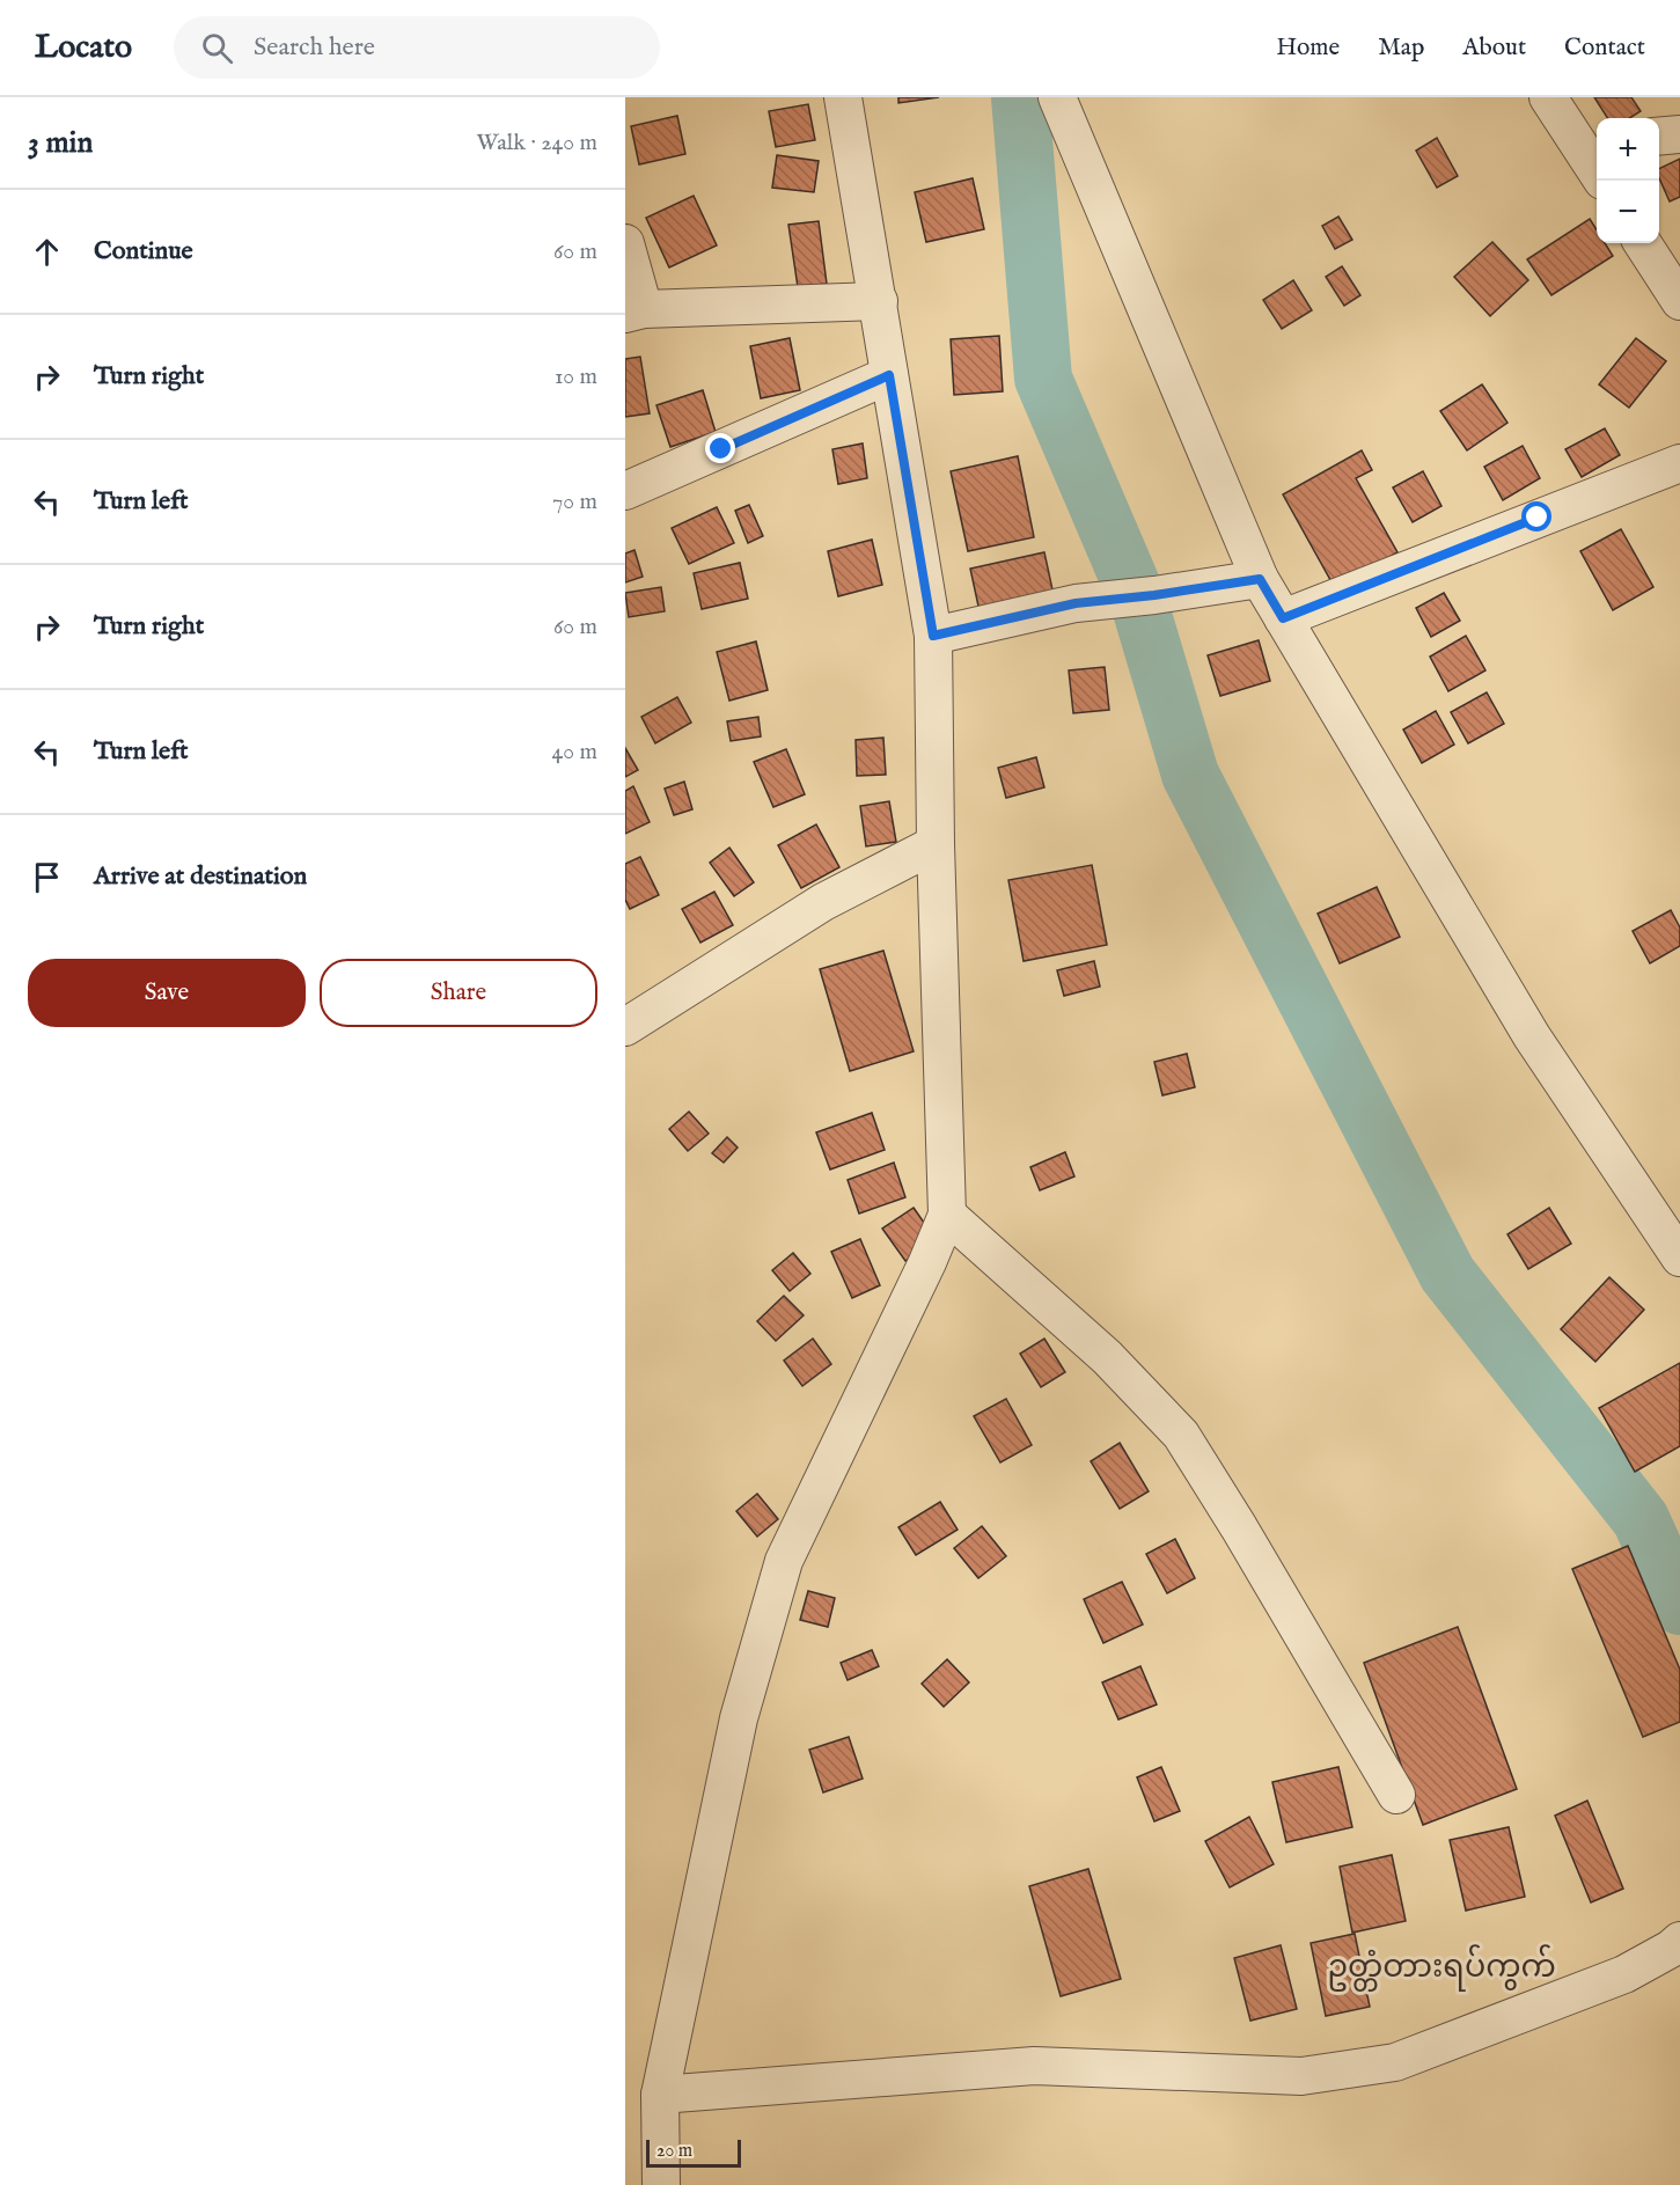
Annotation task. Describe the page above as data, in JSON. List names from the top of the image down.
{
  "districts": ["ဥတ္တံတားရပ်ကွက်"],
  "scale_bar": "20 m",
  "page": {
    "header": "Locato",
    "search": "Search here",
    "nav": [
      "Home",
      "Map",
      "About",
      "Contact"
    ],
    "heading": ["3 min", "Walk · 240 m"],
    "map_buttons": ["+", "−"],
    "list": [
      ["Continue", "60 m"],
      ["Turn right", "10 m"],
      ["Turn left", "70 m"],
      ["Turn right", "60 m"],
      ["Turn left", "40 m"],
      "Arrive at destination"
    ],
    "buttons": ["Save", "Share"],
    "scale": "20 m"
  }
}
